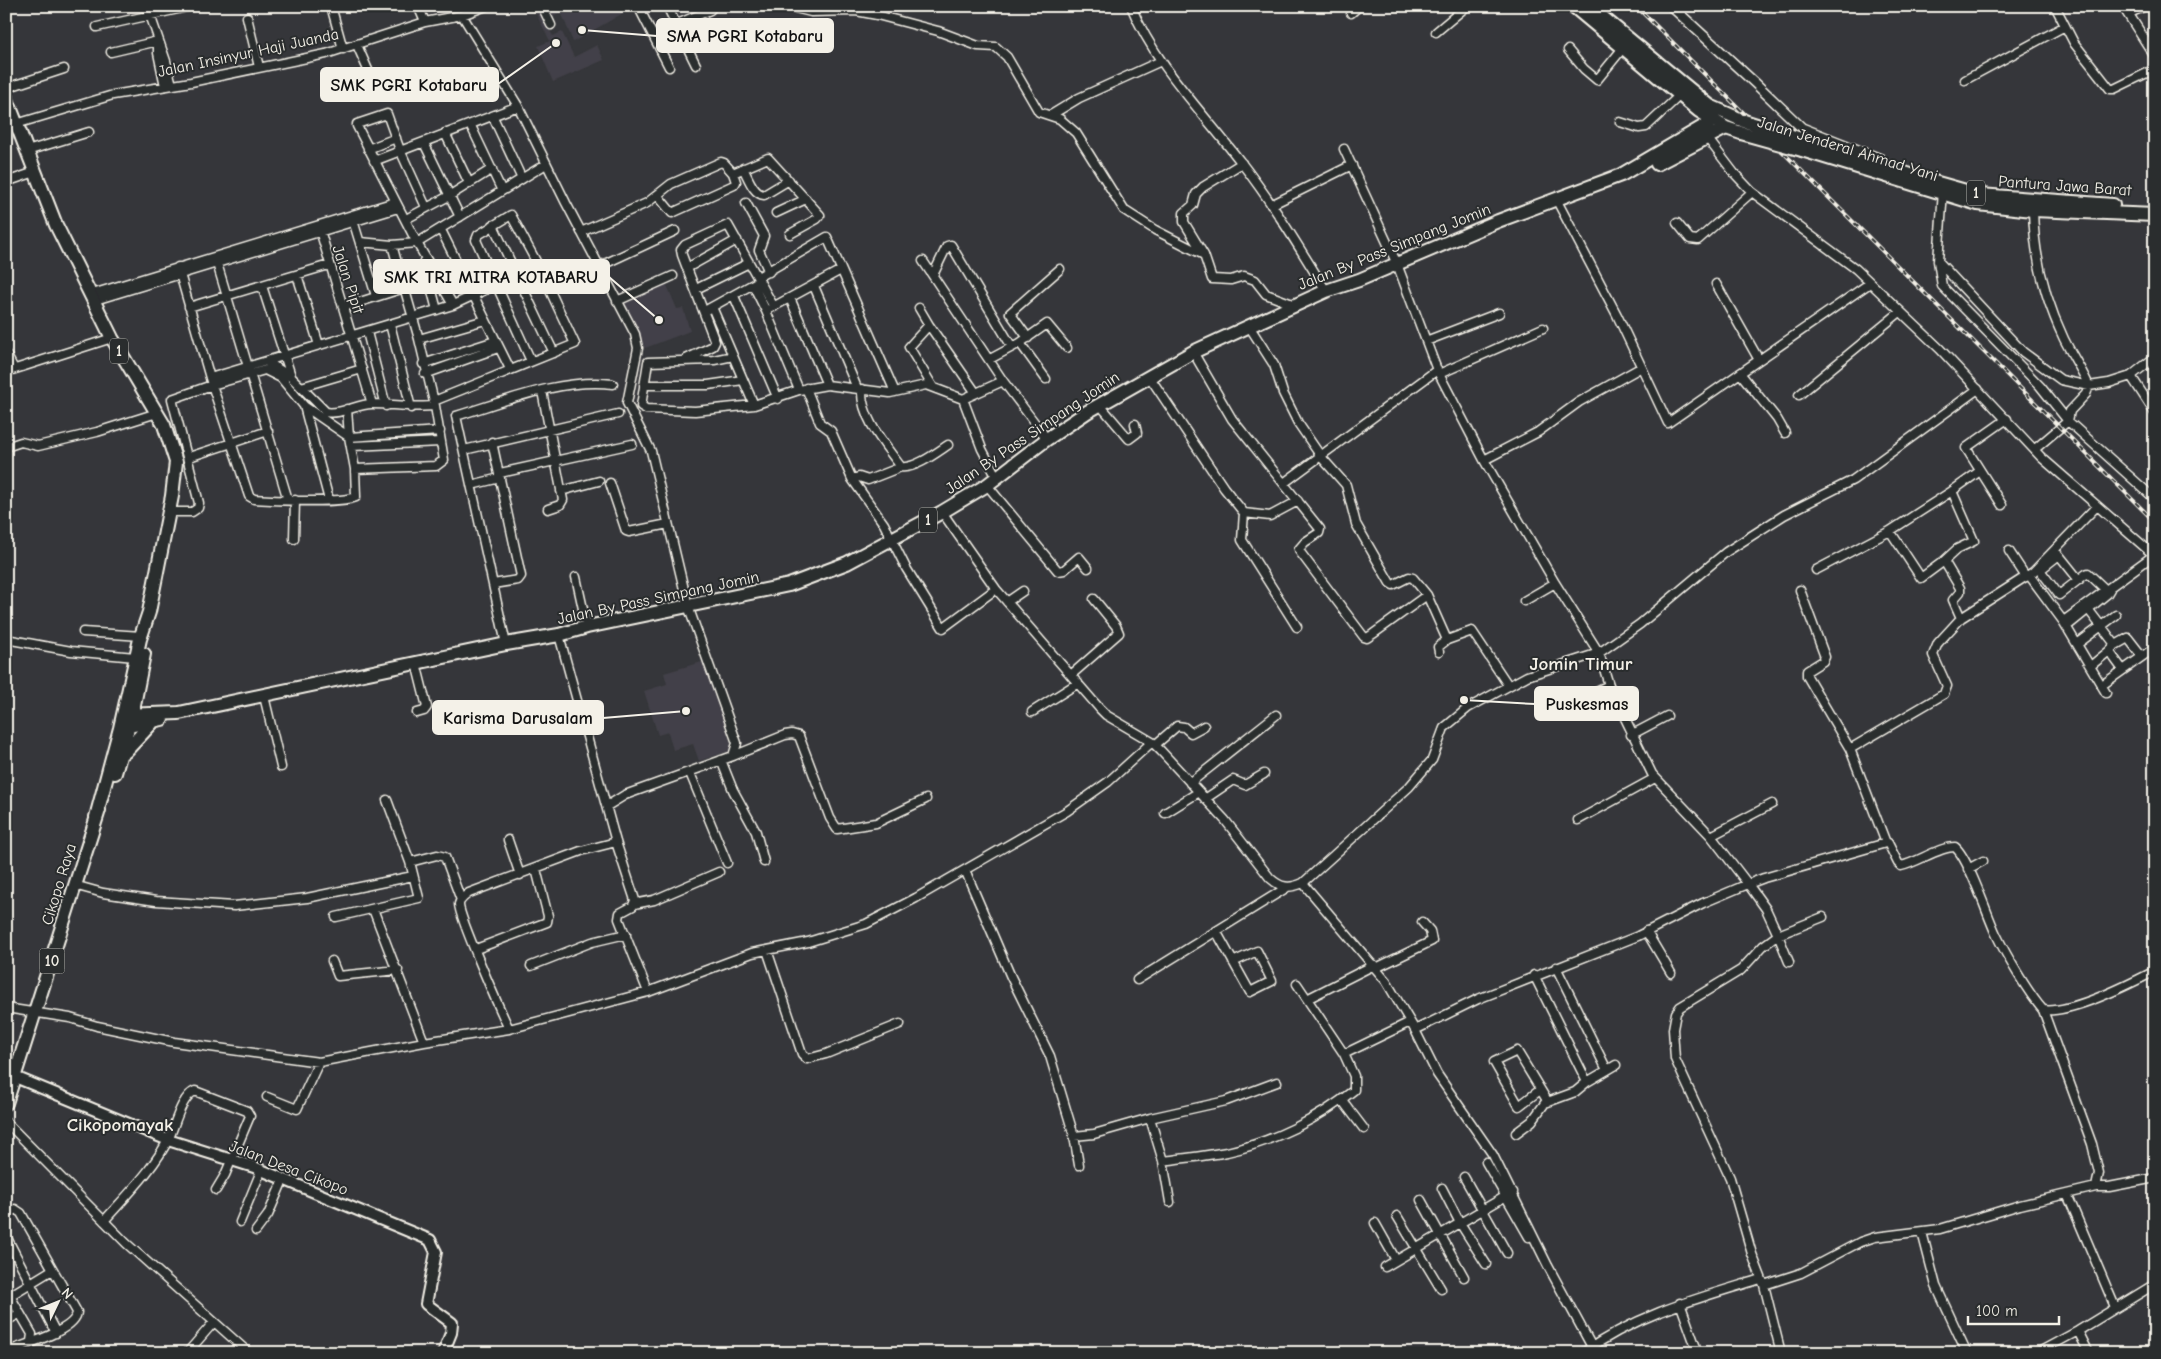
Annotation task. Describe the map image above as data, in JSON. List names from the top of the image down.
{
  "streets": {
    "highway": [
      "Jalan Jenderal Ahmad Yani",
      "Pantura Jawa Barat",
      "1",
      "Jalan By Pass Simpang Jomin",
      "Cikopo Raya",
      "10"
    ],
    "main road": ["Jalan Desa Cikopo"],
    "street": ["Jalan Insinyur Haji Juanda", "Jalan Pipit"]
  },
  "crossings": [
    ["Jalan Insinyur Haji Juanda", "1"],
    ["Jalan Jenderal Ahmad Yani", "Pantura Jawa Barat"],
    ["Jalan Jenderal Ahmad Yani", "1"],
    ["Jalan Jenderal Ahmad Yani", "Jalan By Pass Simpang Jomin"],
    ["1", "Jalan By Pass Simpang Jomin"],
    ["1", "Cikopo Raya"],
    ["1", "10"],
    ["Jalan By Pass Simpang Jomin", "Cikopo Raya"],
    ["Jalan By Pass Simpang Jomin", "10"],
    ["Cikopo Raya", "10"],
    ["Cikopo Raya", "Jalan Desa Cikopo"]
  ],
  "districts": ["Jomin Timur", "Cikopomayak"],
  "places": [
    "SMA PGRI Kotabaru",
    "SMK PGRI Kotabaru",
    "SMK TRI MITRA KOTABARU",
    "Puskesmas",
    "Karisma Darusalam"
  ],
  "scale_bar": "100 m",
  "north": "top right"
}
